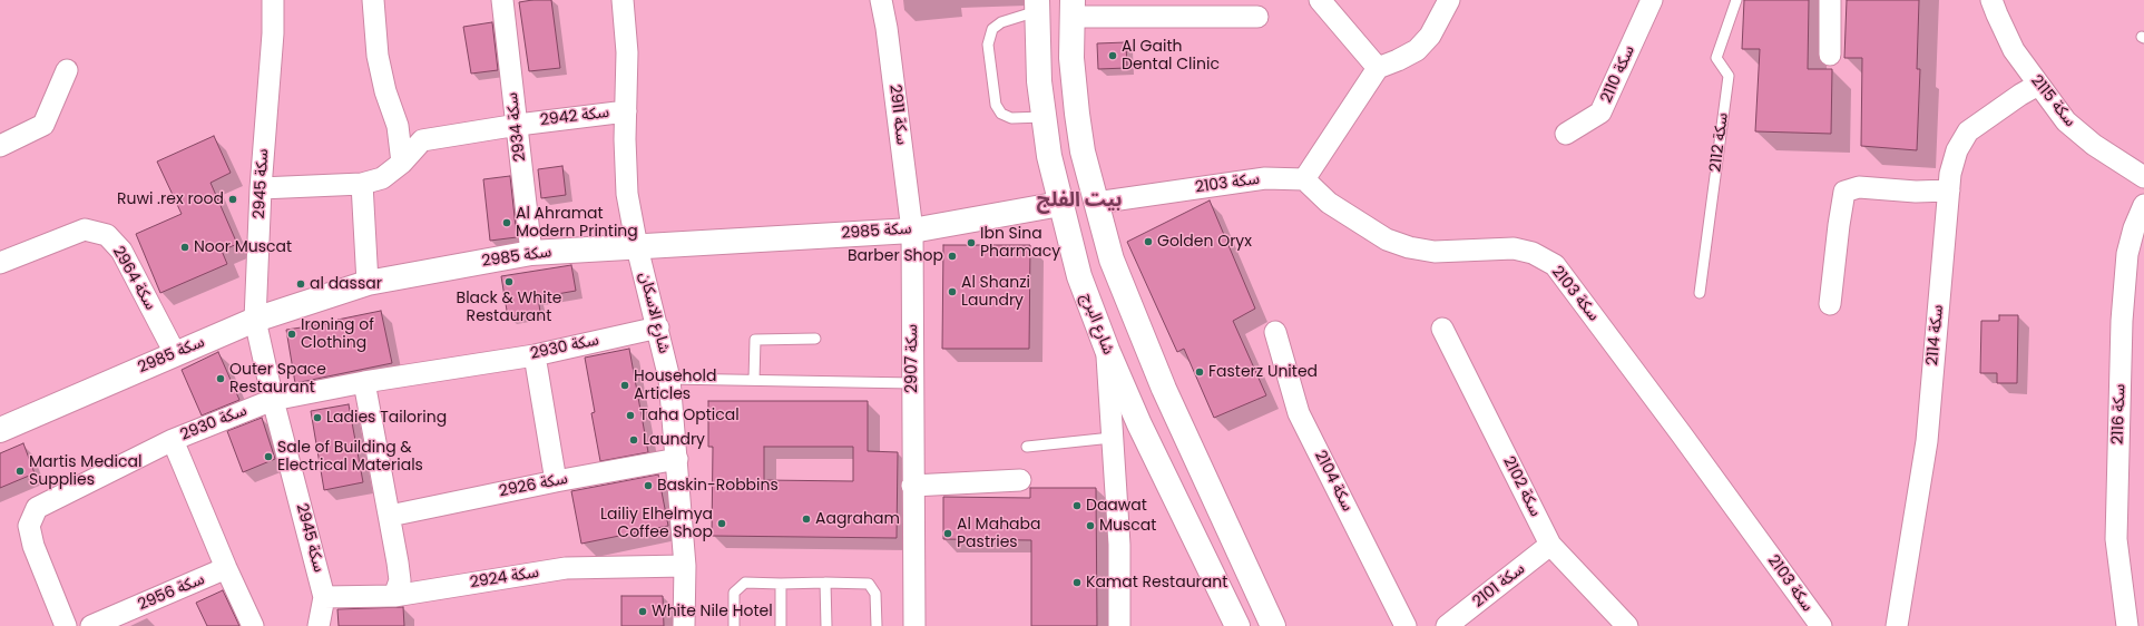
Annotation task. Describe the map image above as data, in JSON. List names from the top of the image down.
{
  "streets": {
    "main road": ["سكة 2985", "شارع البرج"],
    "street": [
      "سكة 2110",
      "سكة 2115",
      "سكة 2911",
      "سكة 2942",
      "سكة 2934",
      "سكة 2945",
      "سكة 2103",
      "سكة 2964",
      "شارع الاسكان",
      "سكة 2114",
      "سكة 2930",
      "سكة 2907",
      "سكة 2116",
      "سكة 2104",
      "سكة 2926",
      "سكة 2102",
      "سكة 2924",
      "سكة 2101",
      "سكة 2956"
    ],
    "lane": ["سكة 2112"]
  },
  "crossings": [
    ["سكة 2115", "سكة 2114"],
    ["سكة 2911", "سكة 2985"],
    ["سكة 2911", "سكة 2907"],
    ["سكة 2942", "سكة 2934"],
    ["سكة 2942", "سكة 2945"],
    ["سكة 2942", "شارع الاسكان"],
    ["سكة 2934", "سكة 2985"],
    ["سكة 2945", "سكة 2985"],
    ["سكة 2945", "سكة 2930"],
    ["سكة 2945", "سكة 2924"],
    ["سكة 2985", "سكة 2964"],
    ["سكة 2985", "شارع الاسكان"],
    ["سكة 2985", "شارع البرج"],
    ["سكة 2985", "سكة 2907"],
    ["شارع الاسكان", "سكة 2930"],
    ["شارع الاسكان", "سكة 2926"],
    ["شارع الاسكان", "سكة 2924"],
    ["سكة 2102", "سكة 2101"]
  ],
  "districts": ["بيت الفلج"],
  "places": [
    "Al Gaith Dental Clinic",
    "Ruwi .rex rood",
    "Al Ahramat Modern Printing",
    "Golden Oryx",
    "Ibn Sina Pharmacy",
    "Noor Muscat",
    "Barber Shop",
    "Black & White Restaurant",
    "al dassar",
    "Al Shanzi Laundry",
    "Ironing of Clothing",
    "Fasterz United",
    "Outer Space Restaurant",
    "Household Articles",
    "Taha Optical",
    "Ladies Tailoring",
    "Laundry",
    "Sale of Building & Electrical Materials",
    "Martis Medical Supplies",
    "Baskin-Robbins",
    "Daawat",
    "Aagraham",
    "Lailiy Elhelmya Coffee Shop",
    "Muscat",
    "Al Mahaba Pastries",
    "Kamat Restaurant",
    "White Nile Hotel"
  ]
}
